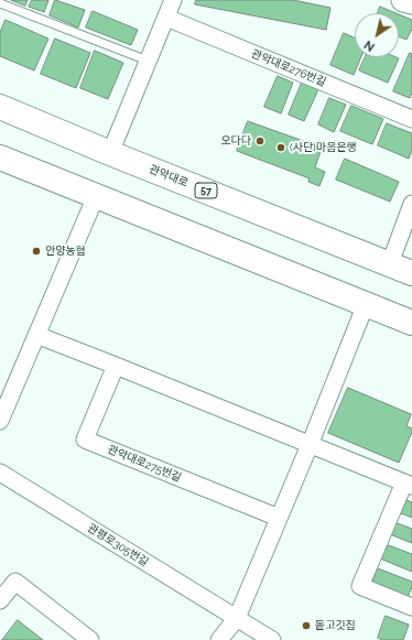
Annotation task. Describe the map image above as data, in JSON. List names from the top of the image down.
{
  "streets": {
    "main road": ["관악대로", "57"],
    "street": ["관악대로276번길", "관악대로275번길", "관평로305번길"]
  },
  "places": [
    "오다다",
    "(사단)마음은행",
    "안양농협",
    "돝고깃집"
  ],
  "north": "bottom left"
}
